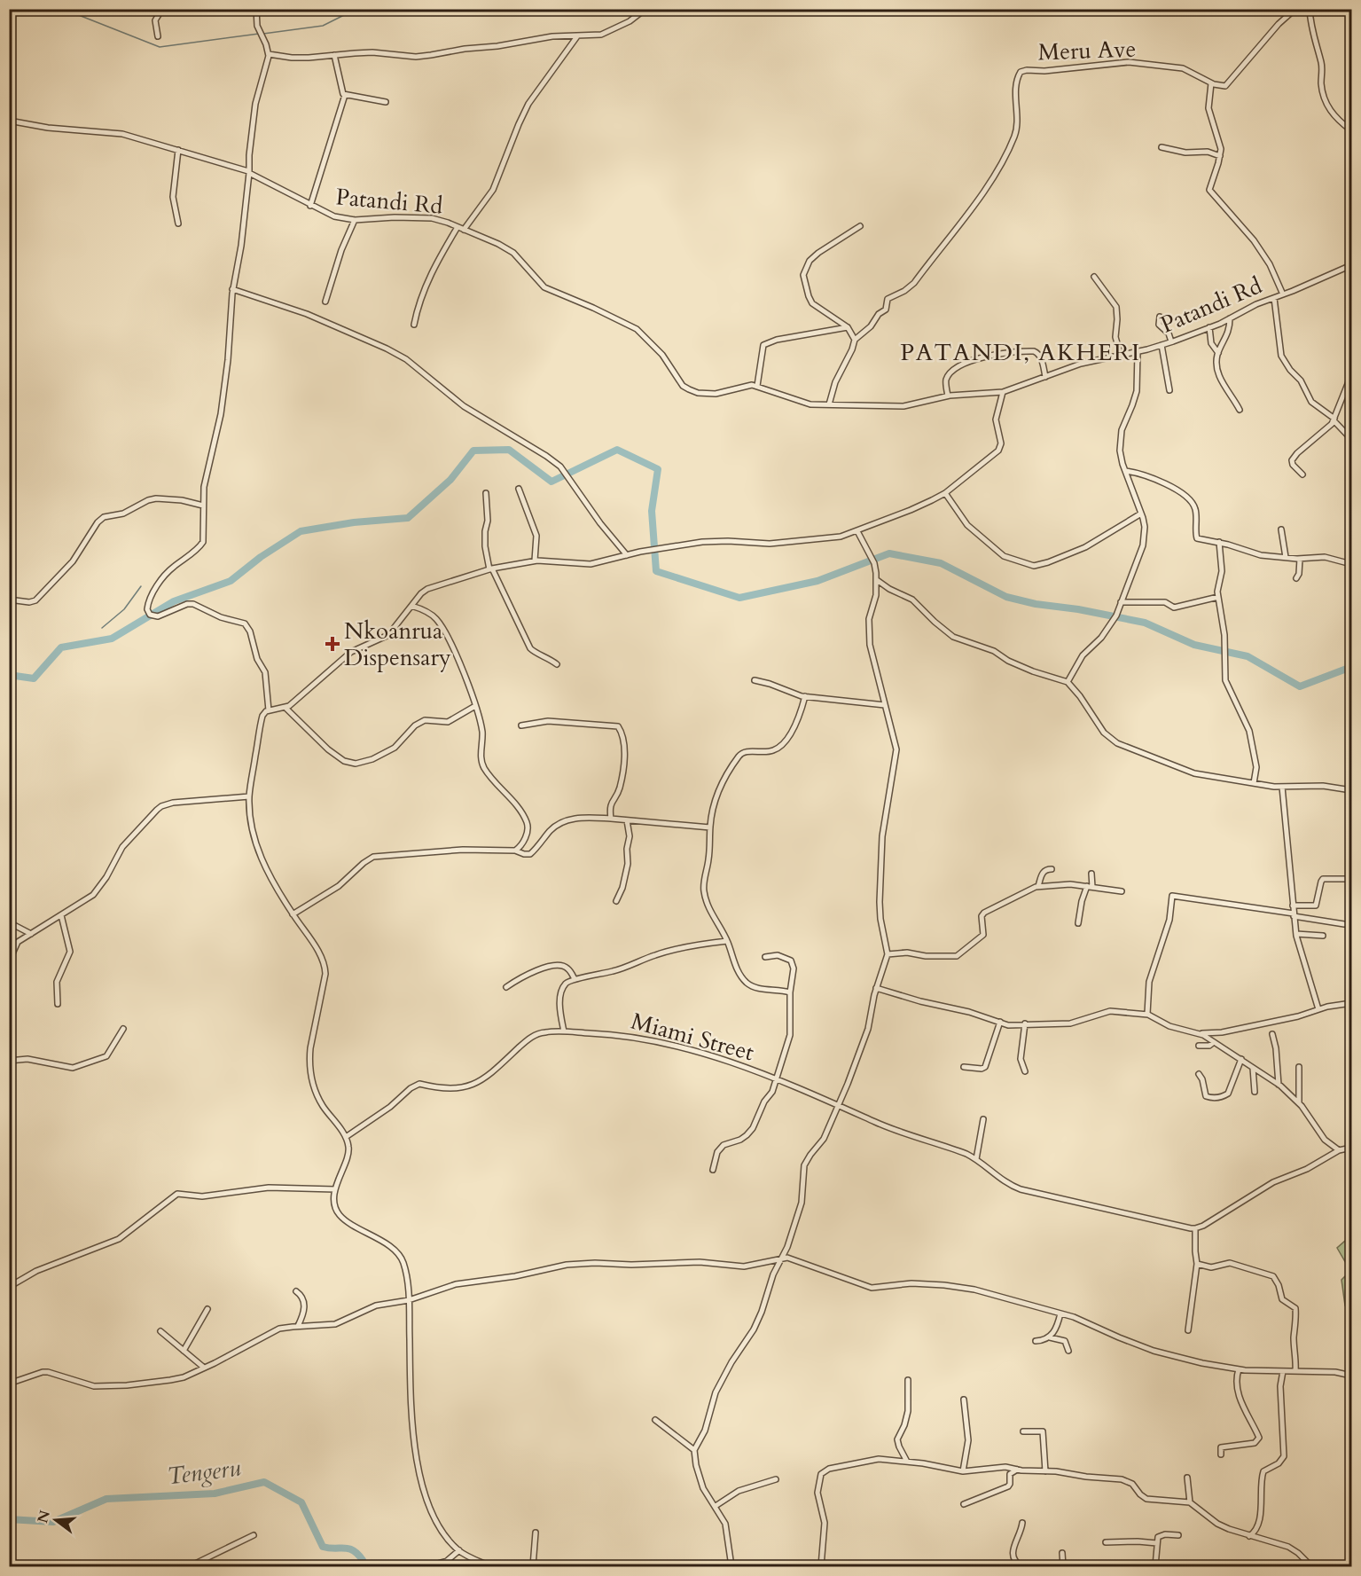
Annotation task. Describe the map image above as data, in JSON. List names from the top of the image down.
{
  "streets": {
    "street": ["Meru Ave", "Patandi Rd", "Miami Street"]
  },
  "districts": ["PATANDI, AKHERI"],
  "water": ["Tengeru"],
  "places": {
    "health": ["Nkoanrua Dispensary"]
  },
  "north": "left"
}
